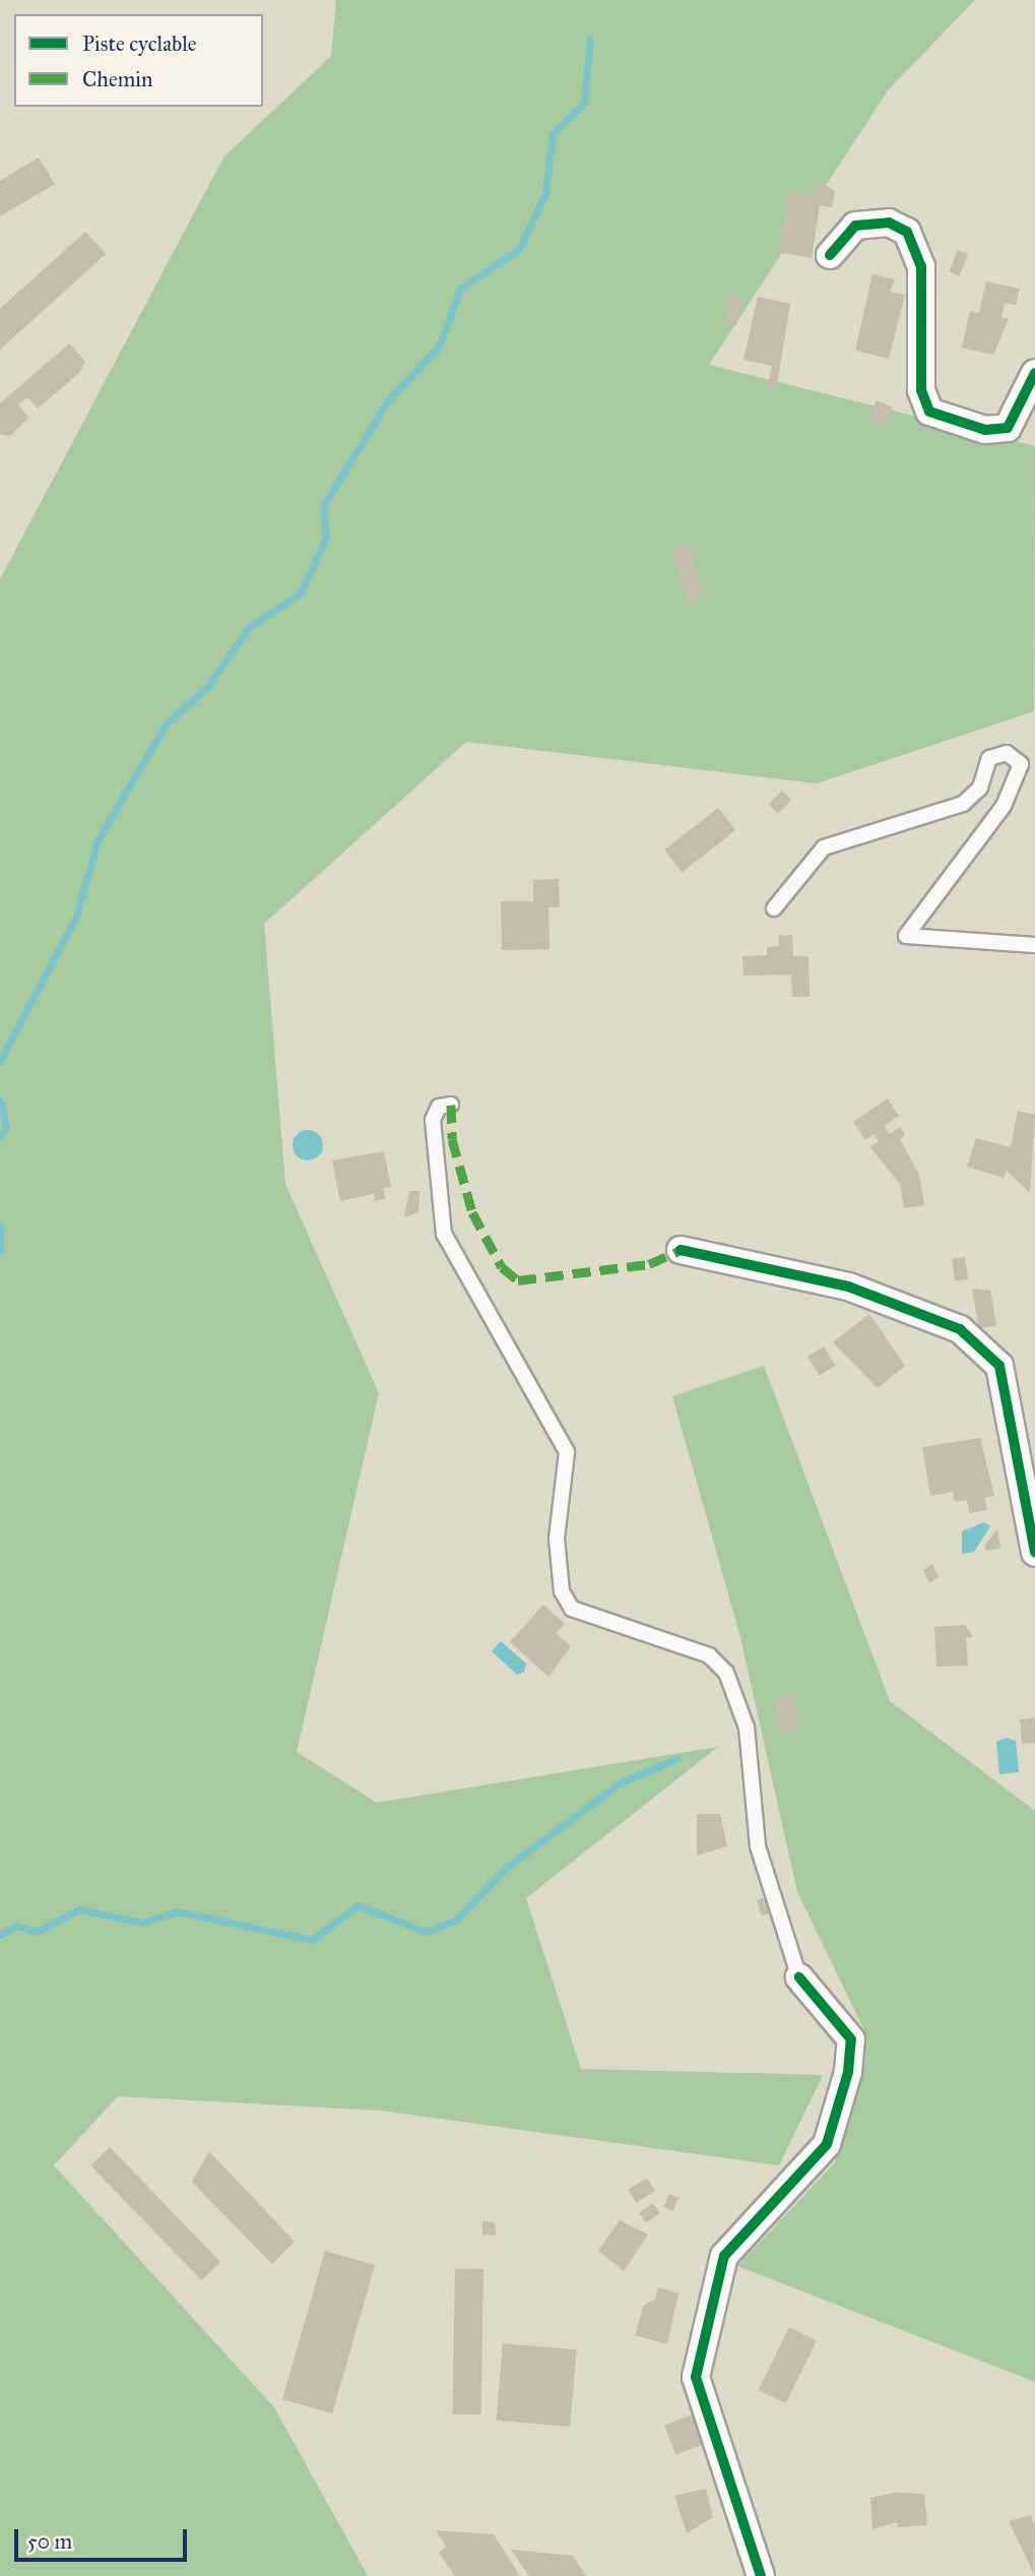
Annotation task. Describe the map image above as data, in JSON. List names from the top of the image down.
{
  "legend": ["Piste cyclable", "Chemin"],
  "scale_bar": "50 m"
}
